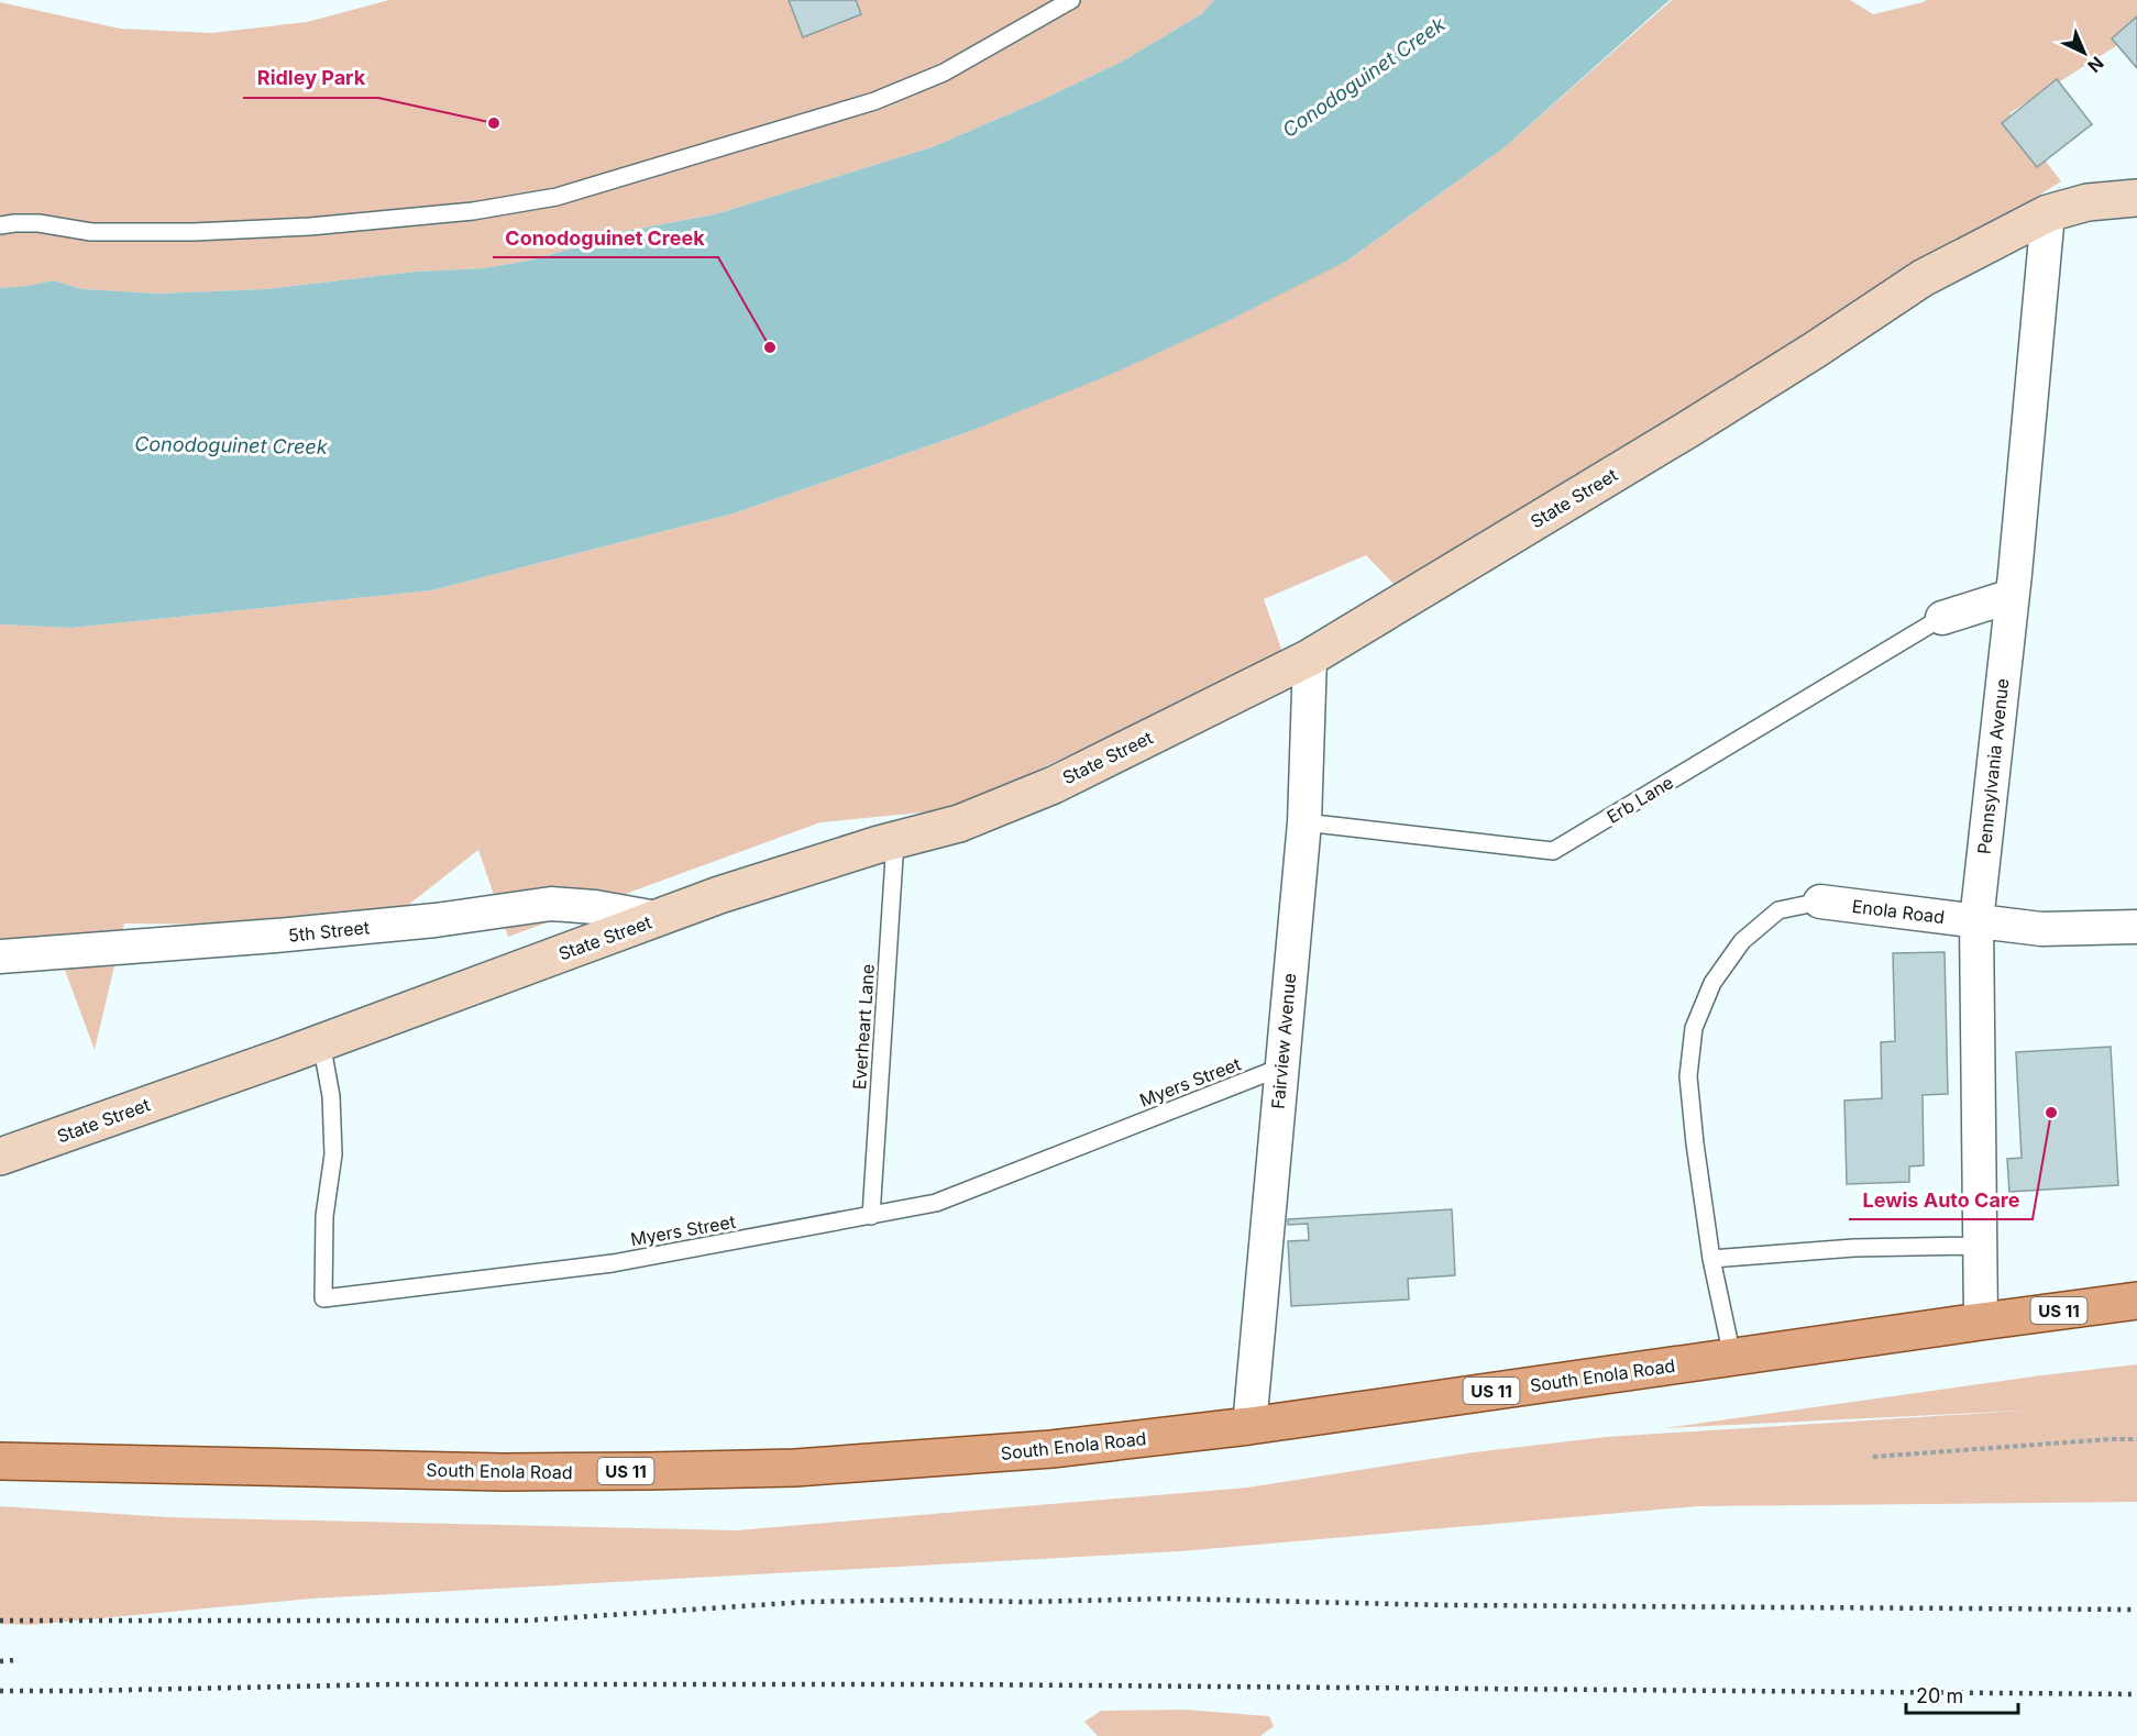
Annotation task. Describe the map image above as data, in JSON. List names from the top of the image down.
{
  "streets": {
    "main road": ["State Street", "US 11", "South Enola Road"],
    "street": [
      "Pennsylvania Avenue",
      "Erb Lane",
      "Enola Road",
      "5th Street",
      "Fairview Avenue"
    ],
    "lane": ["Everheart Lane", "Myers Street"]
  },
  "crossings": [
    ["State Street", "Pennsylvania Avenue"],
    ["State Street", "5th Street"],
    ["State Street", "Everheart Lane"],
    ["State Street", "Fairview Avenue"],
    ["State Street", "Myers Street"],
    ["Pennsylvania Avenue", "Erb Lane"],
    ["Pennsylvania Avenue", "Enola Road"],
    ["Pennsylvania Avenue", "South Enola Road"],
    ["Erb Lane", "Fairview Avenue"],
    ["Everheart Lane", "Myers Street"],
    ["Fairview Avenue", "Myers Street"],
    ["Fairview Avenue", "South Enola Road"]
  ],
  "water": ["Conodoguinet Creek"],
  "places": ["Ridley Park", "Conodoguinet Creek", "Lewis Auto Care"],
  "scale_bar": "20 m",
  "north": "bottom right"
}
